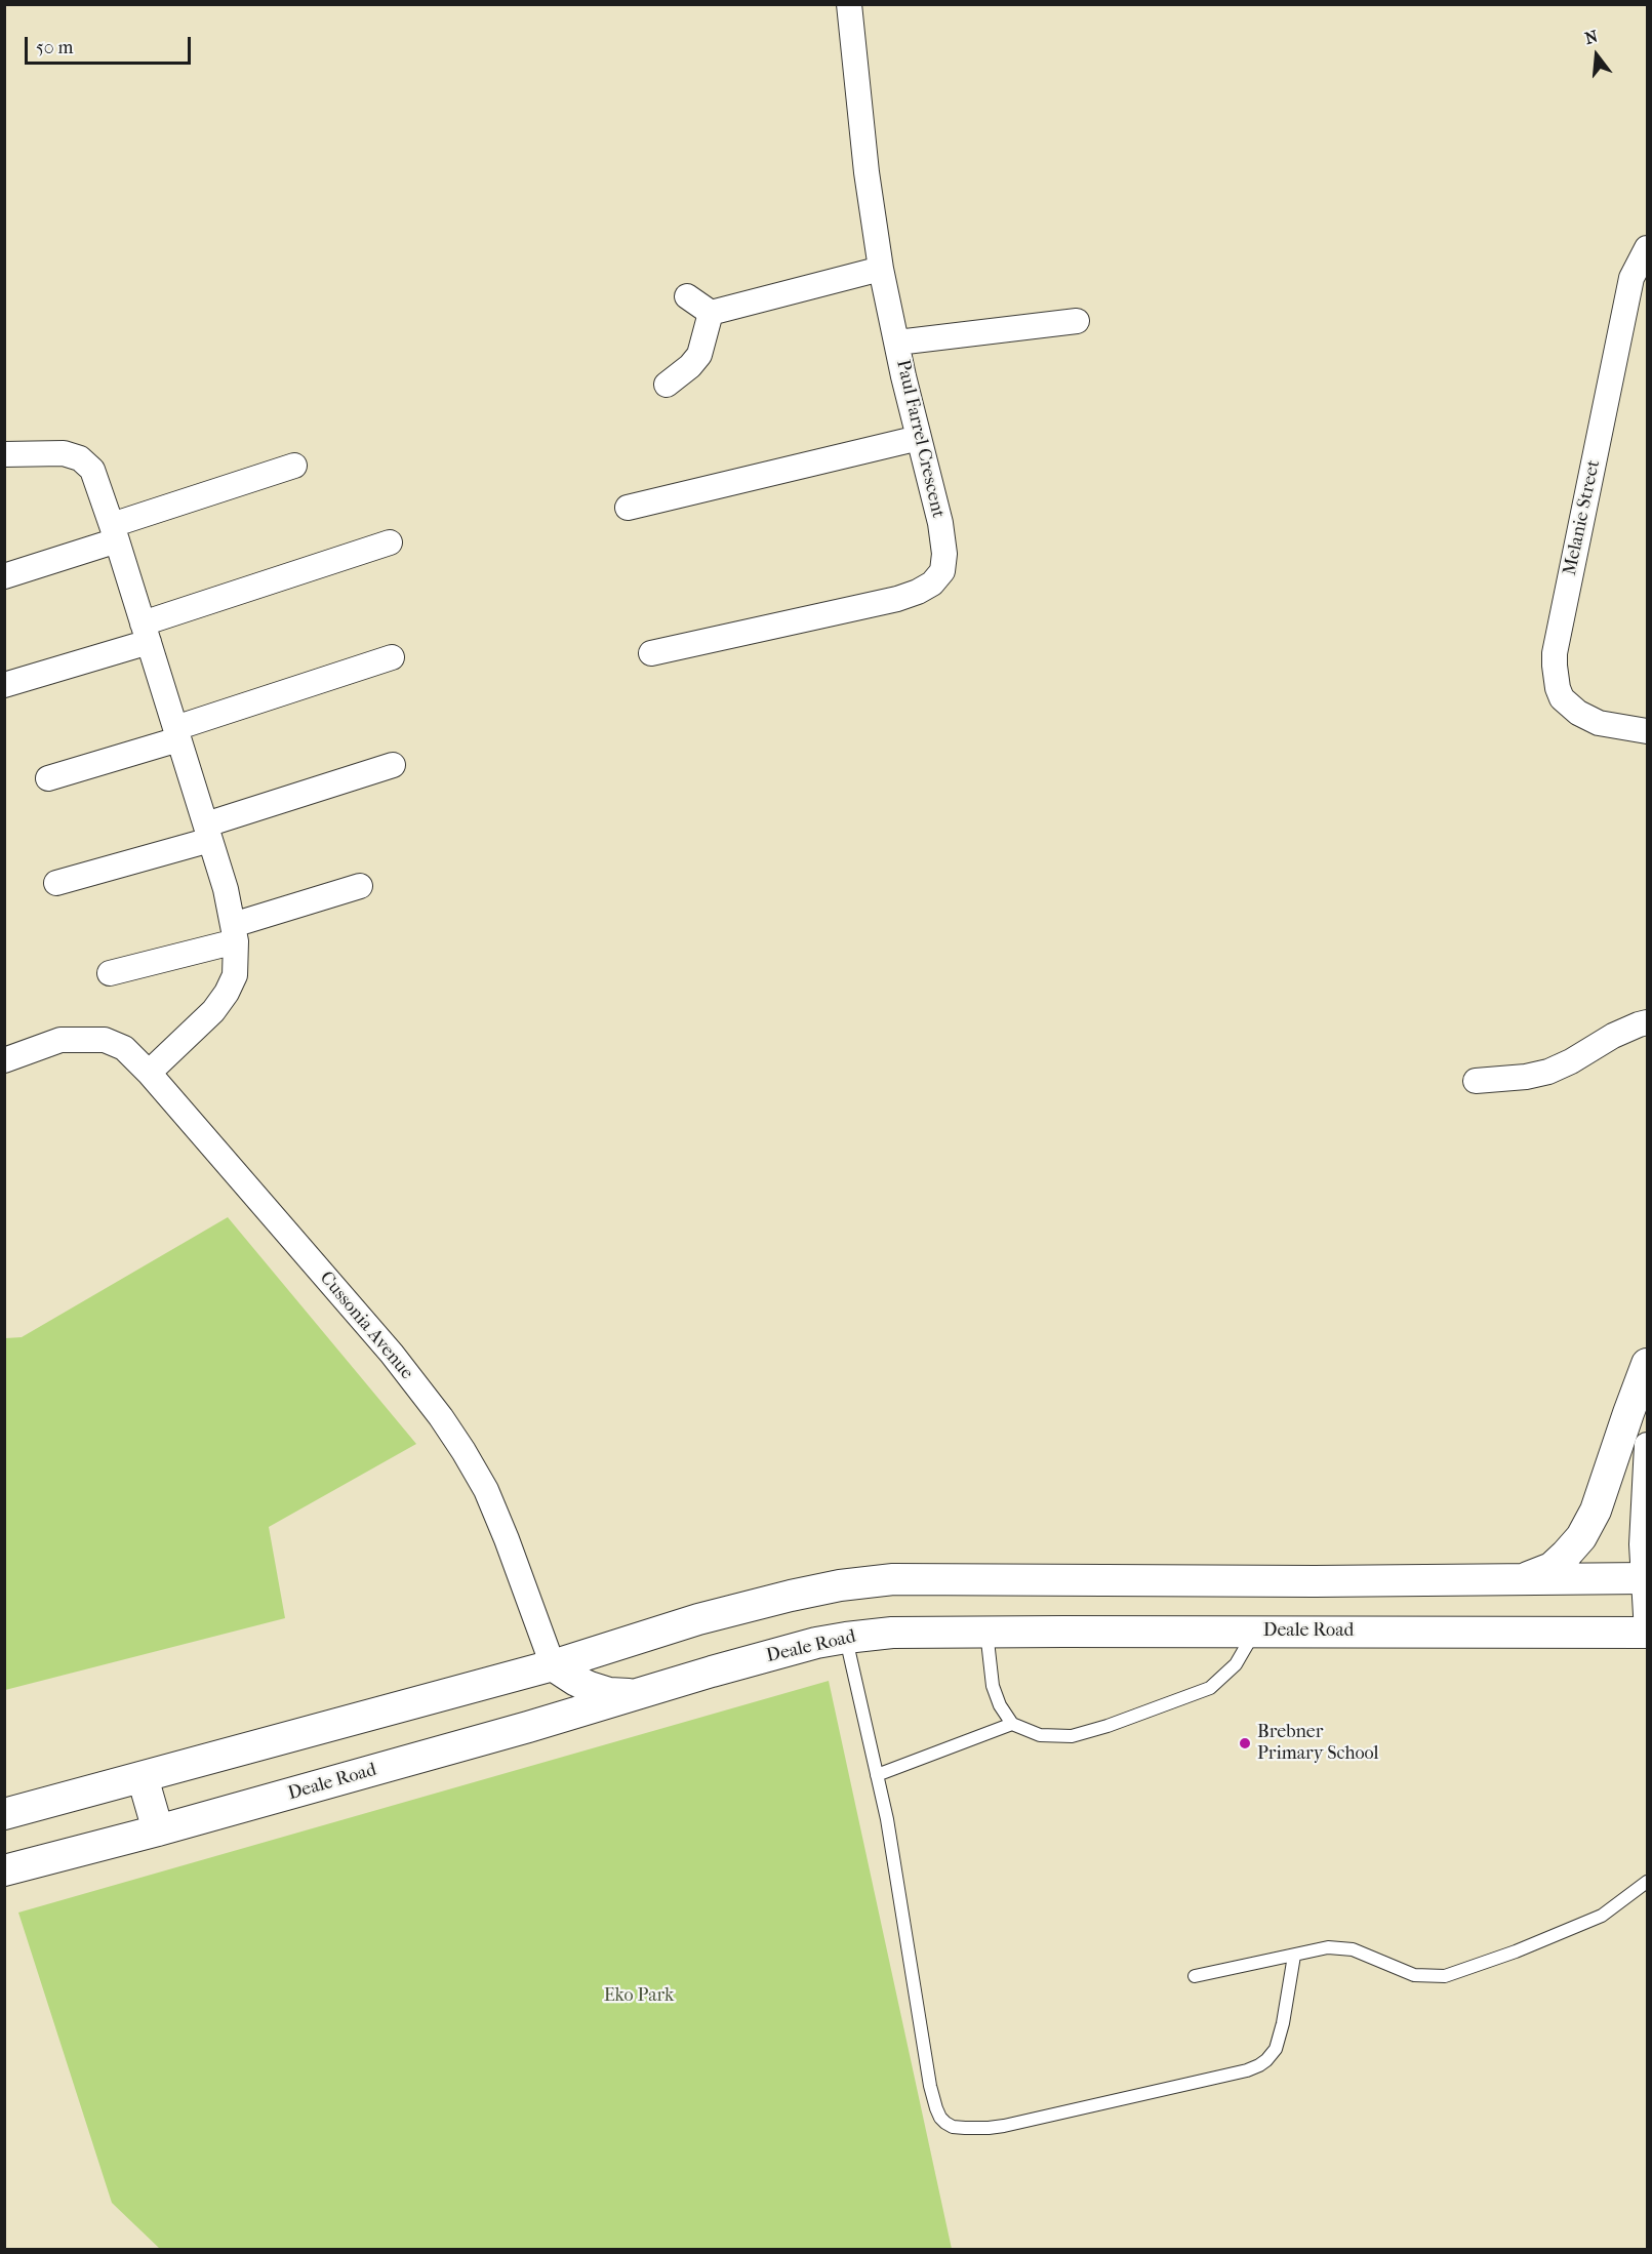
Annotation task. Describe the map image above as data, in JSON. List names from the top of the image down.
{
  "streets": {
    "street": [
      "Paul Farrel Crescent",
      "Melanie Street",
      "Cussonia Avenue",
      "Deale Road"
    ]
  },
  "parks": ["Eko Park"],
  "places": ["Brebner Primary School"],
  "scale_bar": "50 m",
  "north": "top"
}
